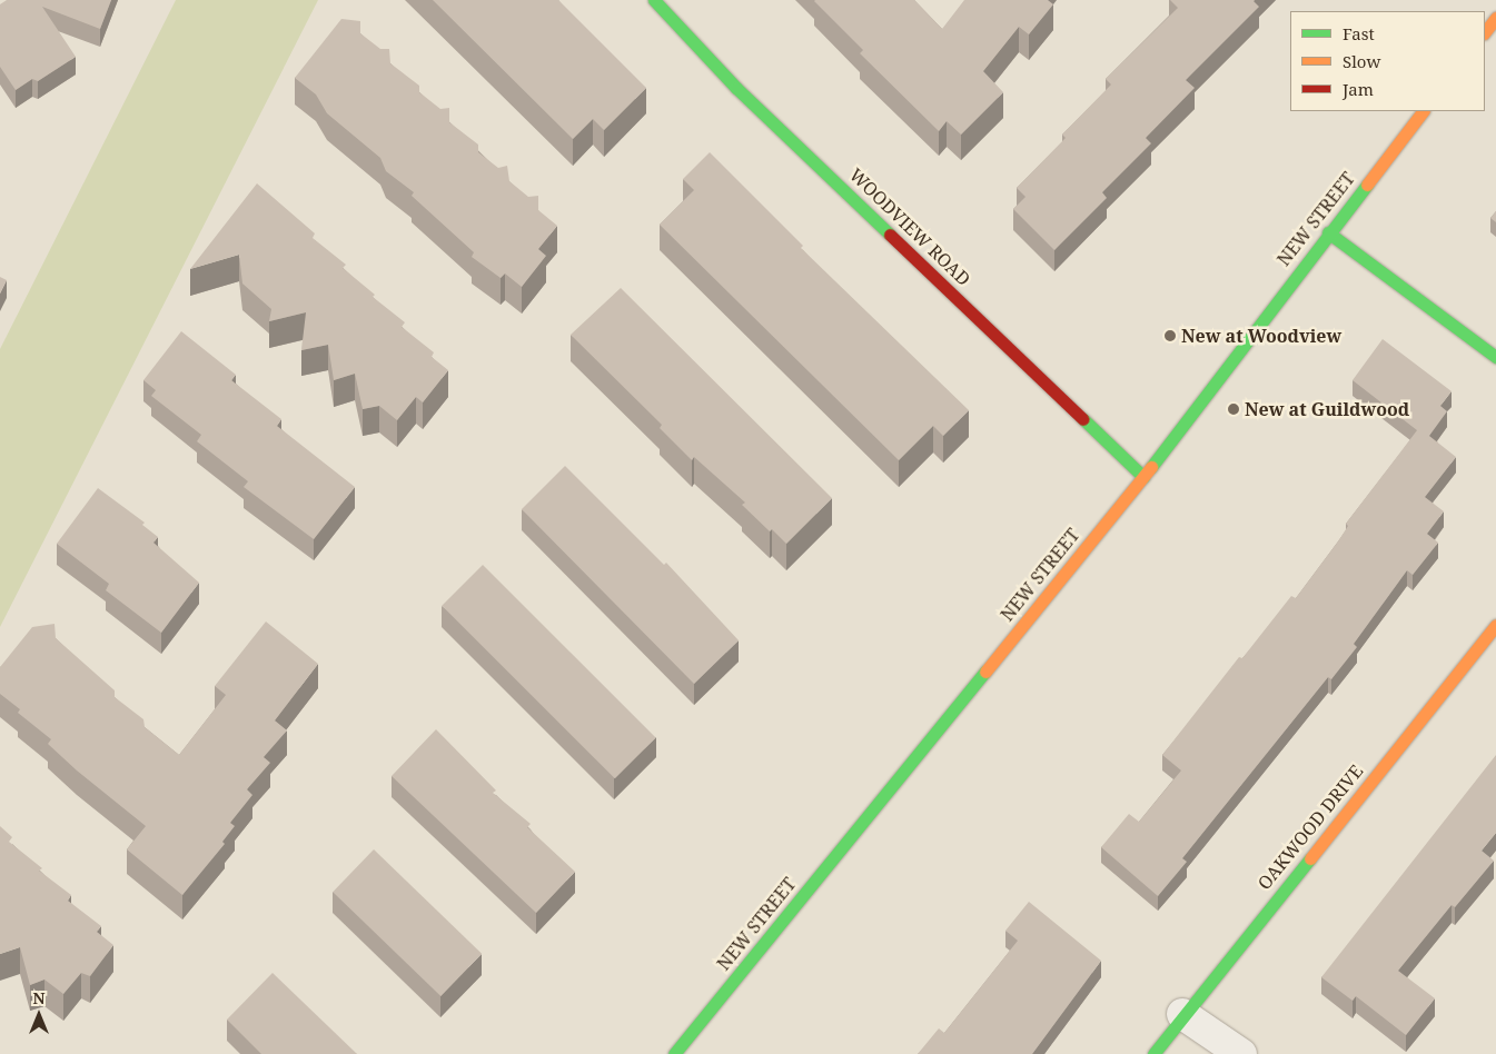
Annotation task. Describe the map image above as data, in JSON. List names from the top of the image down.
{
  "streets": {
    "street": ["NEW STREET", "WOODVIEW ROAD", "OAKWOOD DRIVE"]
  },
  "crossings": [
    ["NEW STREET", "WOODVIEW ROAD"]
  ],
  "places": ["New at Woodview", "New at Guildwood"],
  "legend": ["Fast", "Slow", "Jam"],
  "north": "top"
}
